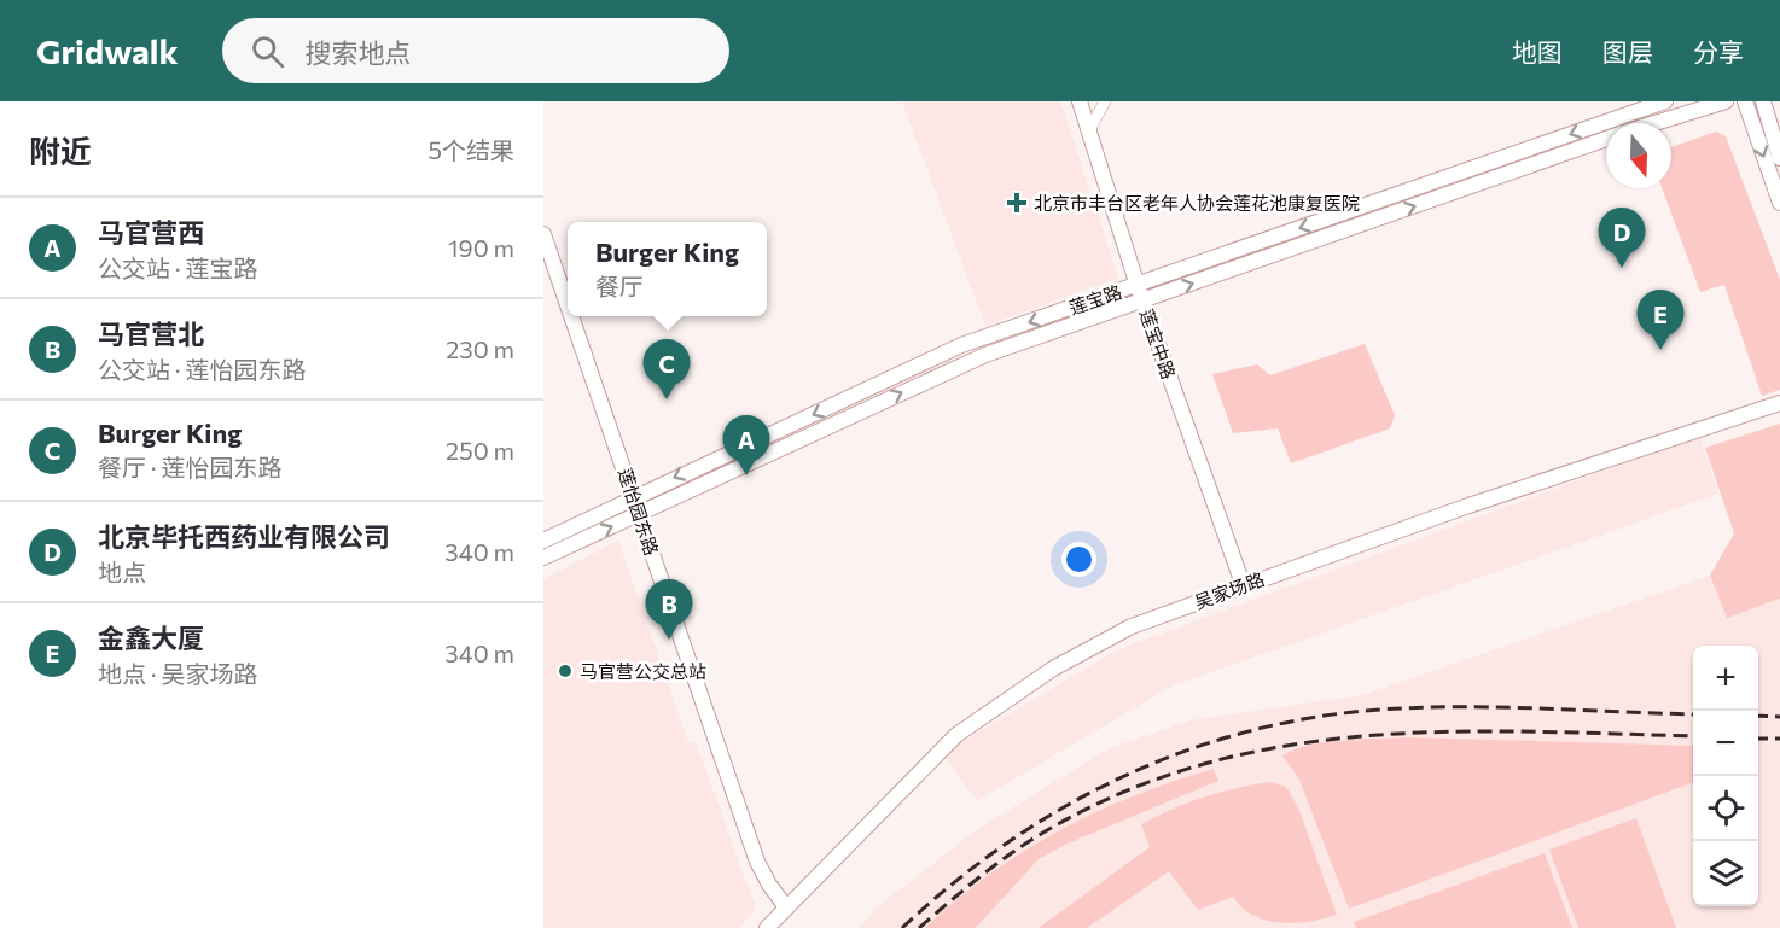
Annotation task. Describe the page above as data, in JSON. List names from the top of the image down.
{
  "streets": {
    "main road": [
      "莲宝路",
      "莲宝中路",
      "莲怡园东路",
      "吴家场路"
    ]
  },
  "crossings": [
    ["莲宝路", "莲宝中路"],
    ["莲宝路", "莲怡园东路"],
    ["莲宝中路", "吴家场路"],
    ["莲怡园东路", "吴家场路"]
  ],
  "places": {
    "health": ["北京市丰台区老年人协会莲花池康复医院"],
    "other": ["马官营公交总站"]
  },
  "north": "bottom",
  "page": {
    "header": "Gridwalk",
    "search": "搜索地点",
    "nav": ["地图", "图层", "分享"],
    "heading": ["附近", "5个结果"],
    "list": [
      {
        "mark": "A",
        "name": "马官营西",
        "note": "公交站 · 莲宝路",
        "value": "190 m"
      },
      {
        "mark": "B",
        "name": "马官营北",
        "note": "公交站 · 莲怡园东路",
        "value": "230 m"
      },
      {
        "mark": "C",
        "name": "Burger King",
        "note": "餐厅 · 莲怡园东路",
        "value": "250 m"
      },
      {
        "mark": "D",
        "name": "北京毕托西药业有限公司",
        "note": "地点",
        "value": "340 m"
      },
      {
        "mark": "E",
        "name": "金鑫大厦",
        "note": "地点 · 吴家场路",
        "value": "340 m"
      }
    ],
    "pins": [
      "D",
      "E",
      "C",
      "A",
      "B"
    ],
    "popup": ["Burger King", "餐厅"],
    "map_buttons": ["+", "−"]
  }
}
